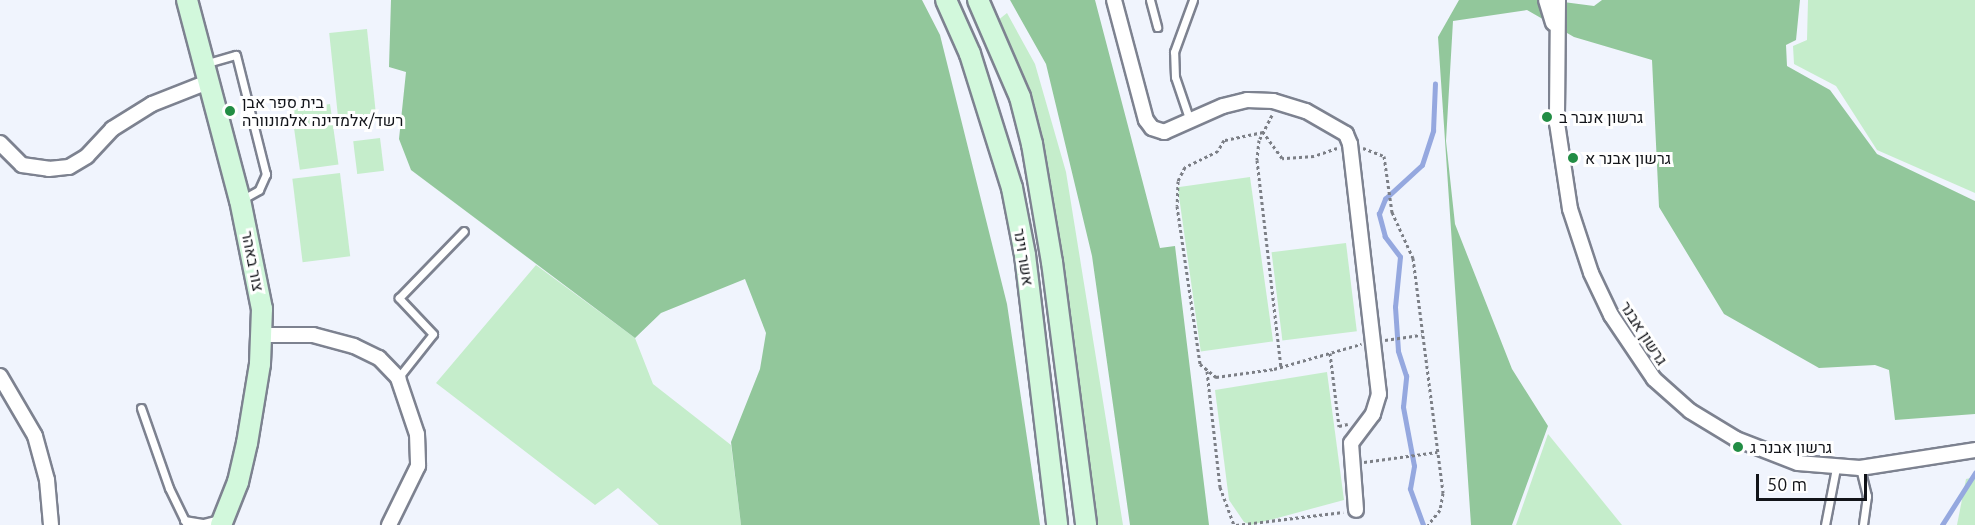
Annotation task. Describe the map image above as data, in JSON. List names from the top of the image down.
{
  "streets": {
    "main road": ["אשר וינר", "צור באהר"],
    "street": ["גרשון אבנר"]
  },
  "places": [
    "בית ספר אבן רשד/אלמדינה אלמונוורה",
    "גרשון אנבר ב",
    "גרשון אבנר א",
    "גרשון אבנר ג"
  ],
  "scale_bar": "50 m"
}
